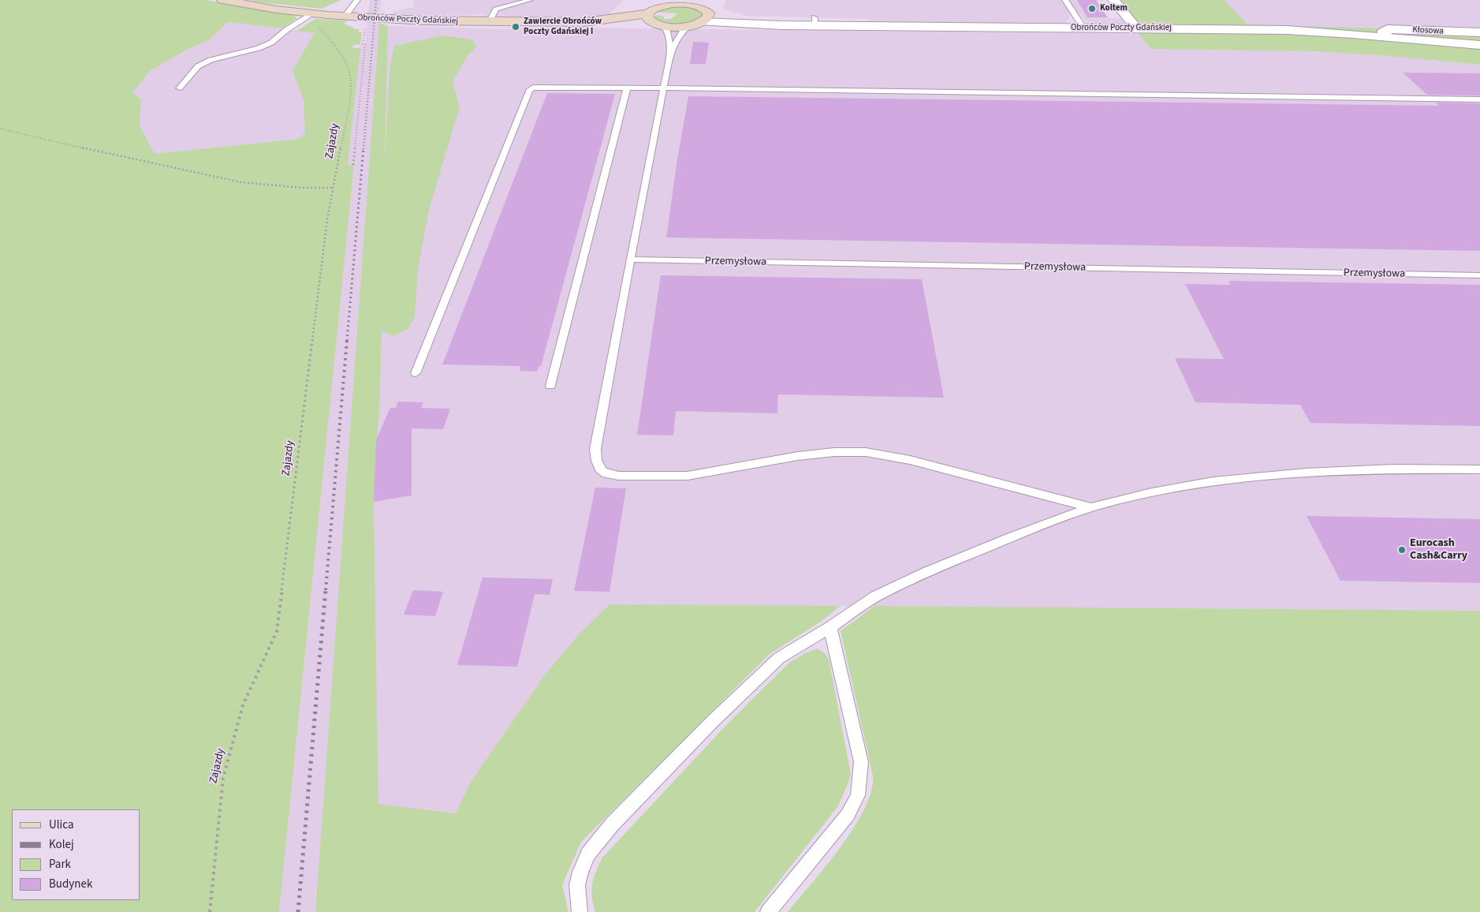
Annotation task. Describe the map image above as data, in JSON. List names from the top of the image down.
{
  "streets": {
    "main road": ["Obrońców Poczty Gdańskiej"],
    "street": ["Kłosowa"],
    "lane": ["Przemysłowa"],
    "path": ["Zajazdy"]
  },
  "crossings": [
    ["Obrońców Poczty Gdańskiej", "Kłosowa"],
    ["Obrońców Poczty Gdańskiej", "Zajazdy"]
  ],
  "places": ["Koltem", "Zawiercie Obrońców Poczty Gdańskiej I", "Eurocash Cash&Carry"],
  "legend": [
    "Ulica",
    "Kolej",
    "Park",
    "Budynek"
  ]
}
